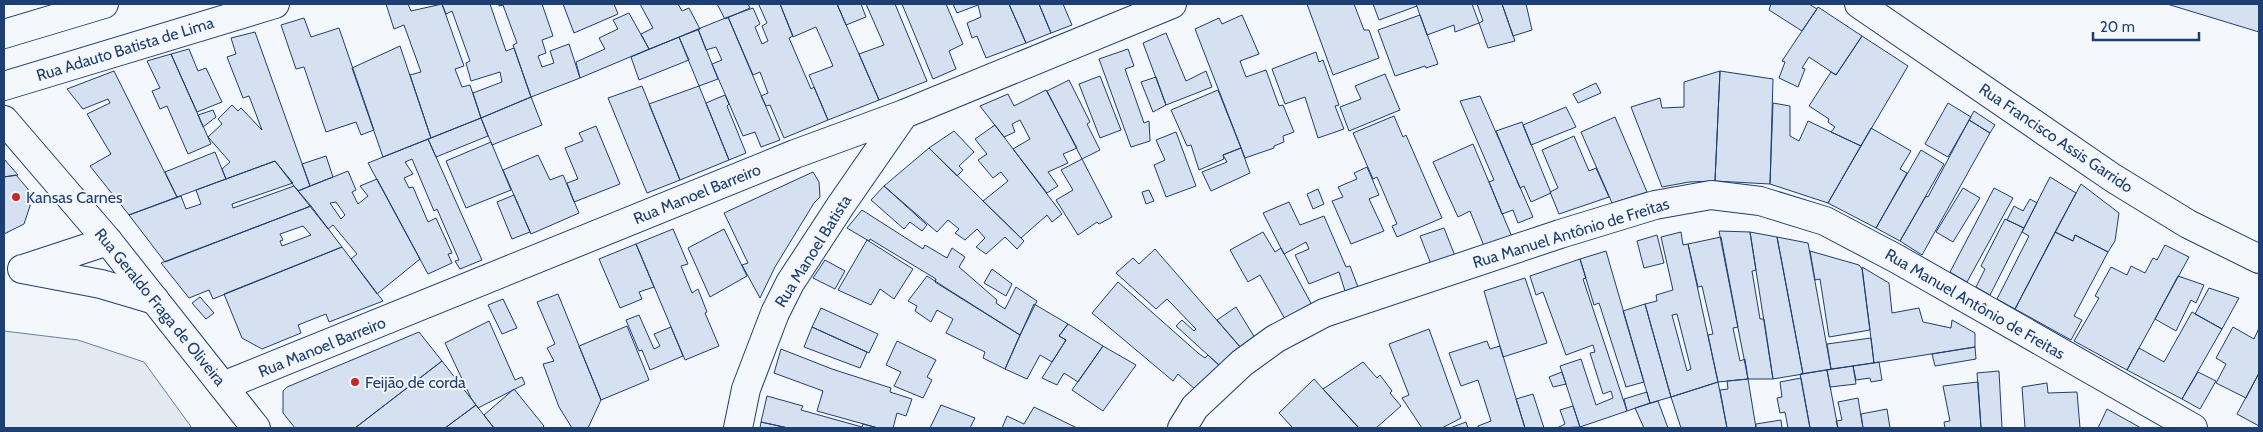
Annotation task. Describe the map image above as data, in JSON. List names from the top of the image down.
{
  "streets": {
    "street": [
      "Rua Adauto Batista de Lima",
      "Rua Francisco Assis Garrido",
      "Rua Manoel Barreiro",
      "Rua Manuel Antônio de Freitas",
      "Rua Manoel Batista",
      "Rua Geraldo Fraga de Oliveira"
    ]
  },
  "crossings": [
    ["Rua Manoel Barreiro", "Rua Manoel Batista"],
    ["Rua Manoel Barreiro", "Rua Geraldo Fraga de Oliveira"]
  ],
  "places": ["Kansas Carnes", "Feijão de corda"],
  "scale_bar": "20 m"
}
